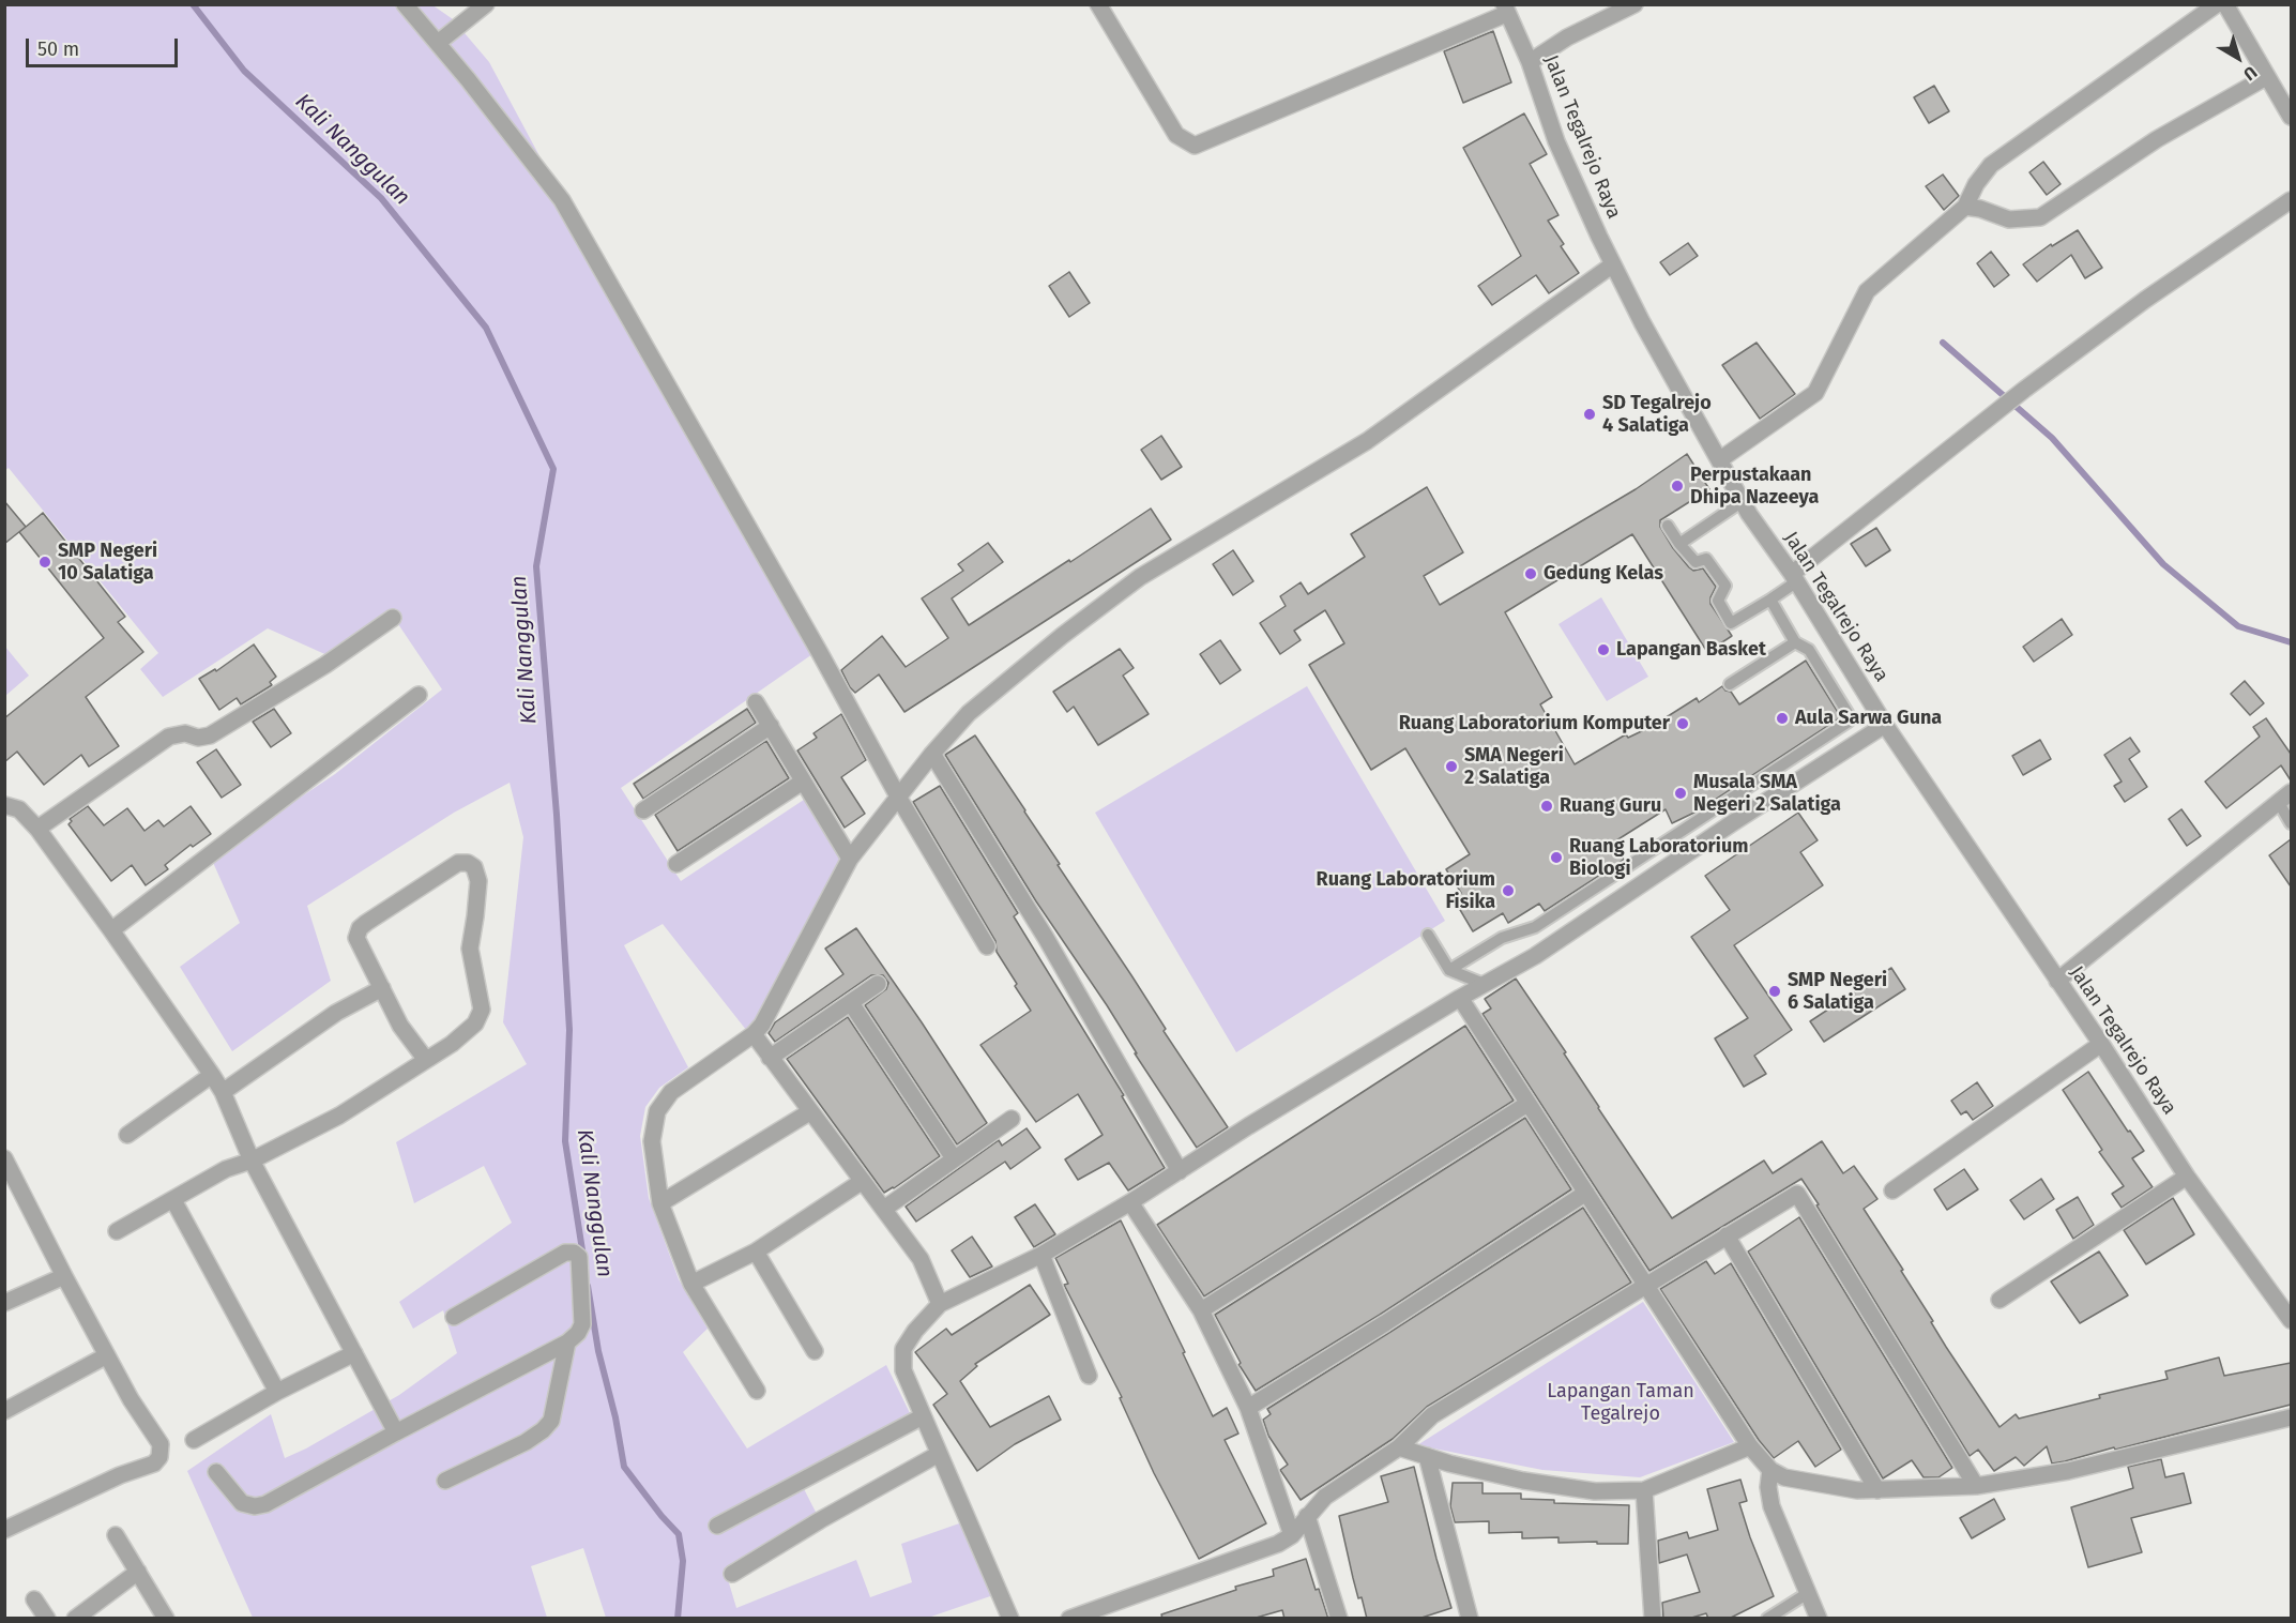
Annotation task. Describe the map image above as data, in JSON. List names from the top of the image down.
{
  "streets": {
    "street": ["Jalan Tegalrejo Raya"]
  },
  "water": ["Kali Nanggulan"],
  "parks": ["Lapangan Taman Tegalrejo"],
  "places": [
    "SD Tegalrejo 4 Salatiga",
    "Perpustakaan Dhipa Nazeeya",
    "SMP Negeri 10 Salatiga",
    "Gedung Kelas",
    "Lapangan Basket",
    "Aula Sarwa Guna",
    "Ruang Laboratorium Komputer",
    "SMA Negeri 2 Salatiga",
    "Musala SMA Negeri 2 Salatiga",
    "Ruang Guru",
    "Ruang Laboratorium Biologi",
    "Ruang Laboratorium Fisika",
    "SMP Negeri 6 Salatiga"
  ],
  "scale_bar": "50 m",
  "north": "bottom right"
}
